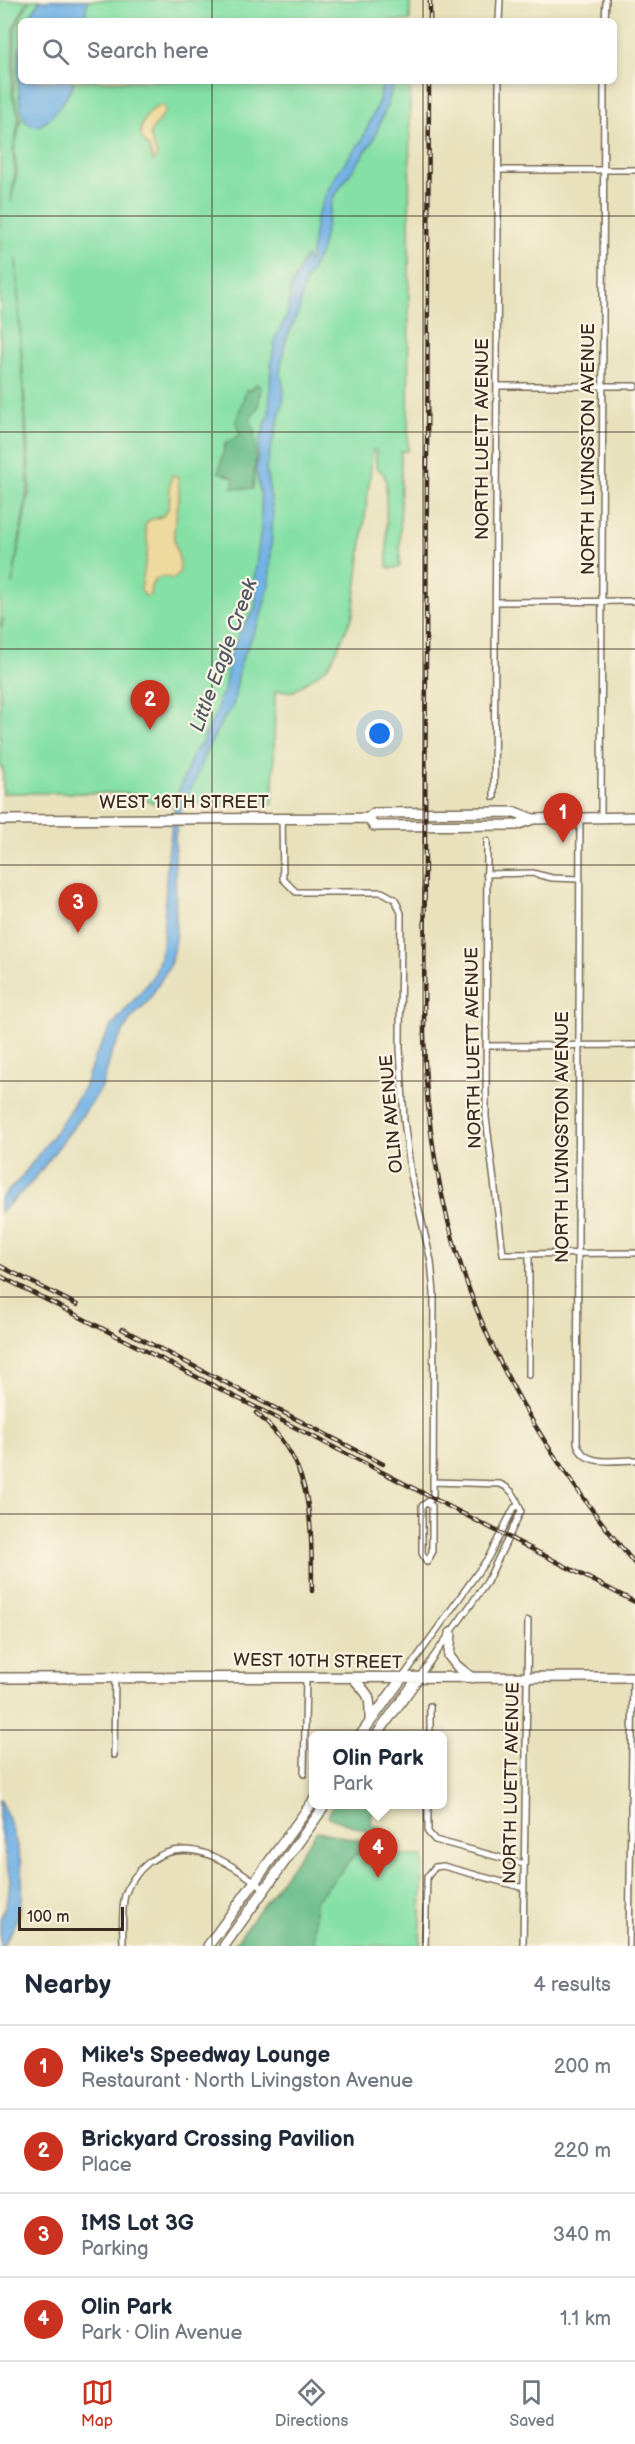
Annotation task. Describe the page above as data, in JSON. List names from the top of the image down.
{
  "streets": {
    "main road": ["WEST 16TH STREET", "WEST 10TH STREET"],
    "street": ["NORTH LUETT AVENUE", "NORTH LIVINGSTON AVENUE", "OLIN AVENUE"]
  },
  "crossings": [
    ["NORTH LUETT AVENUE", "WEST 10TH STREET"],
    ["NORTH LIVINGSTON AVENUE", "WEST 16TH STREET"],
    ["WEST 16TH STREET", "OLIN AVENUE"]
  ],
  "water": ["Little Eagle Creek"],
  "scale_bar": "100 m",
  "page": {
    "search": "Search here",
    "pins": [
      "2",
      "1",
      "3",
      "4"
    ],
    "popup": ["Olin Park", "Park"],
    "scale": "100 m",
    "heading": ["Nearby", "4 results"],
    "list": [
      {
        "mark": "1",
        "name": "Mike's Speedway Lounge",
        "note": "Restaurant · North Livingston Avenue",
        "value": "200 m"
      },
      {
        "mark": "2",
        "name": "Brickyard Crossing Pavilion",
        "note": "Place",
        "value": "220 m"
      },
      {
        "mark": "3",
        "name": "IMS Lot 3G",
        "note": "Parking",
        "value": "340 m"
      },
      {
        "mark": "4",
        "name": "Olin Park",
        "note": "Park · Olin Avenue",
        "value": "1.1 km"
      }
    ],
    "nav": ["Map", "Directions", "Saved"]
  }
}
